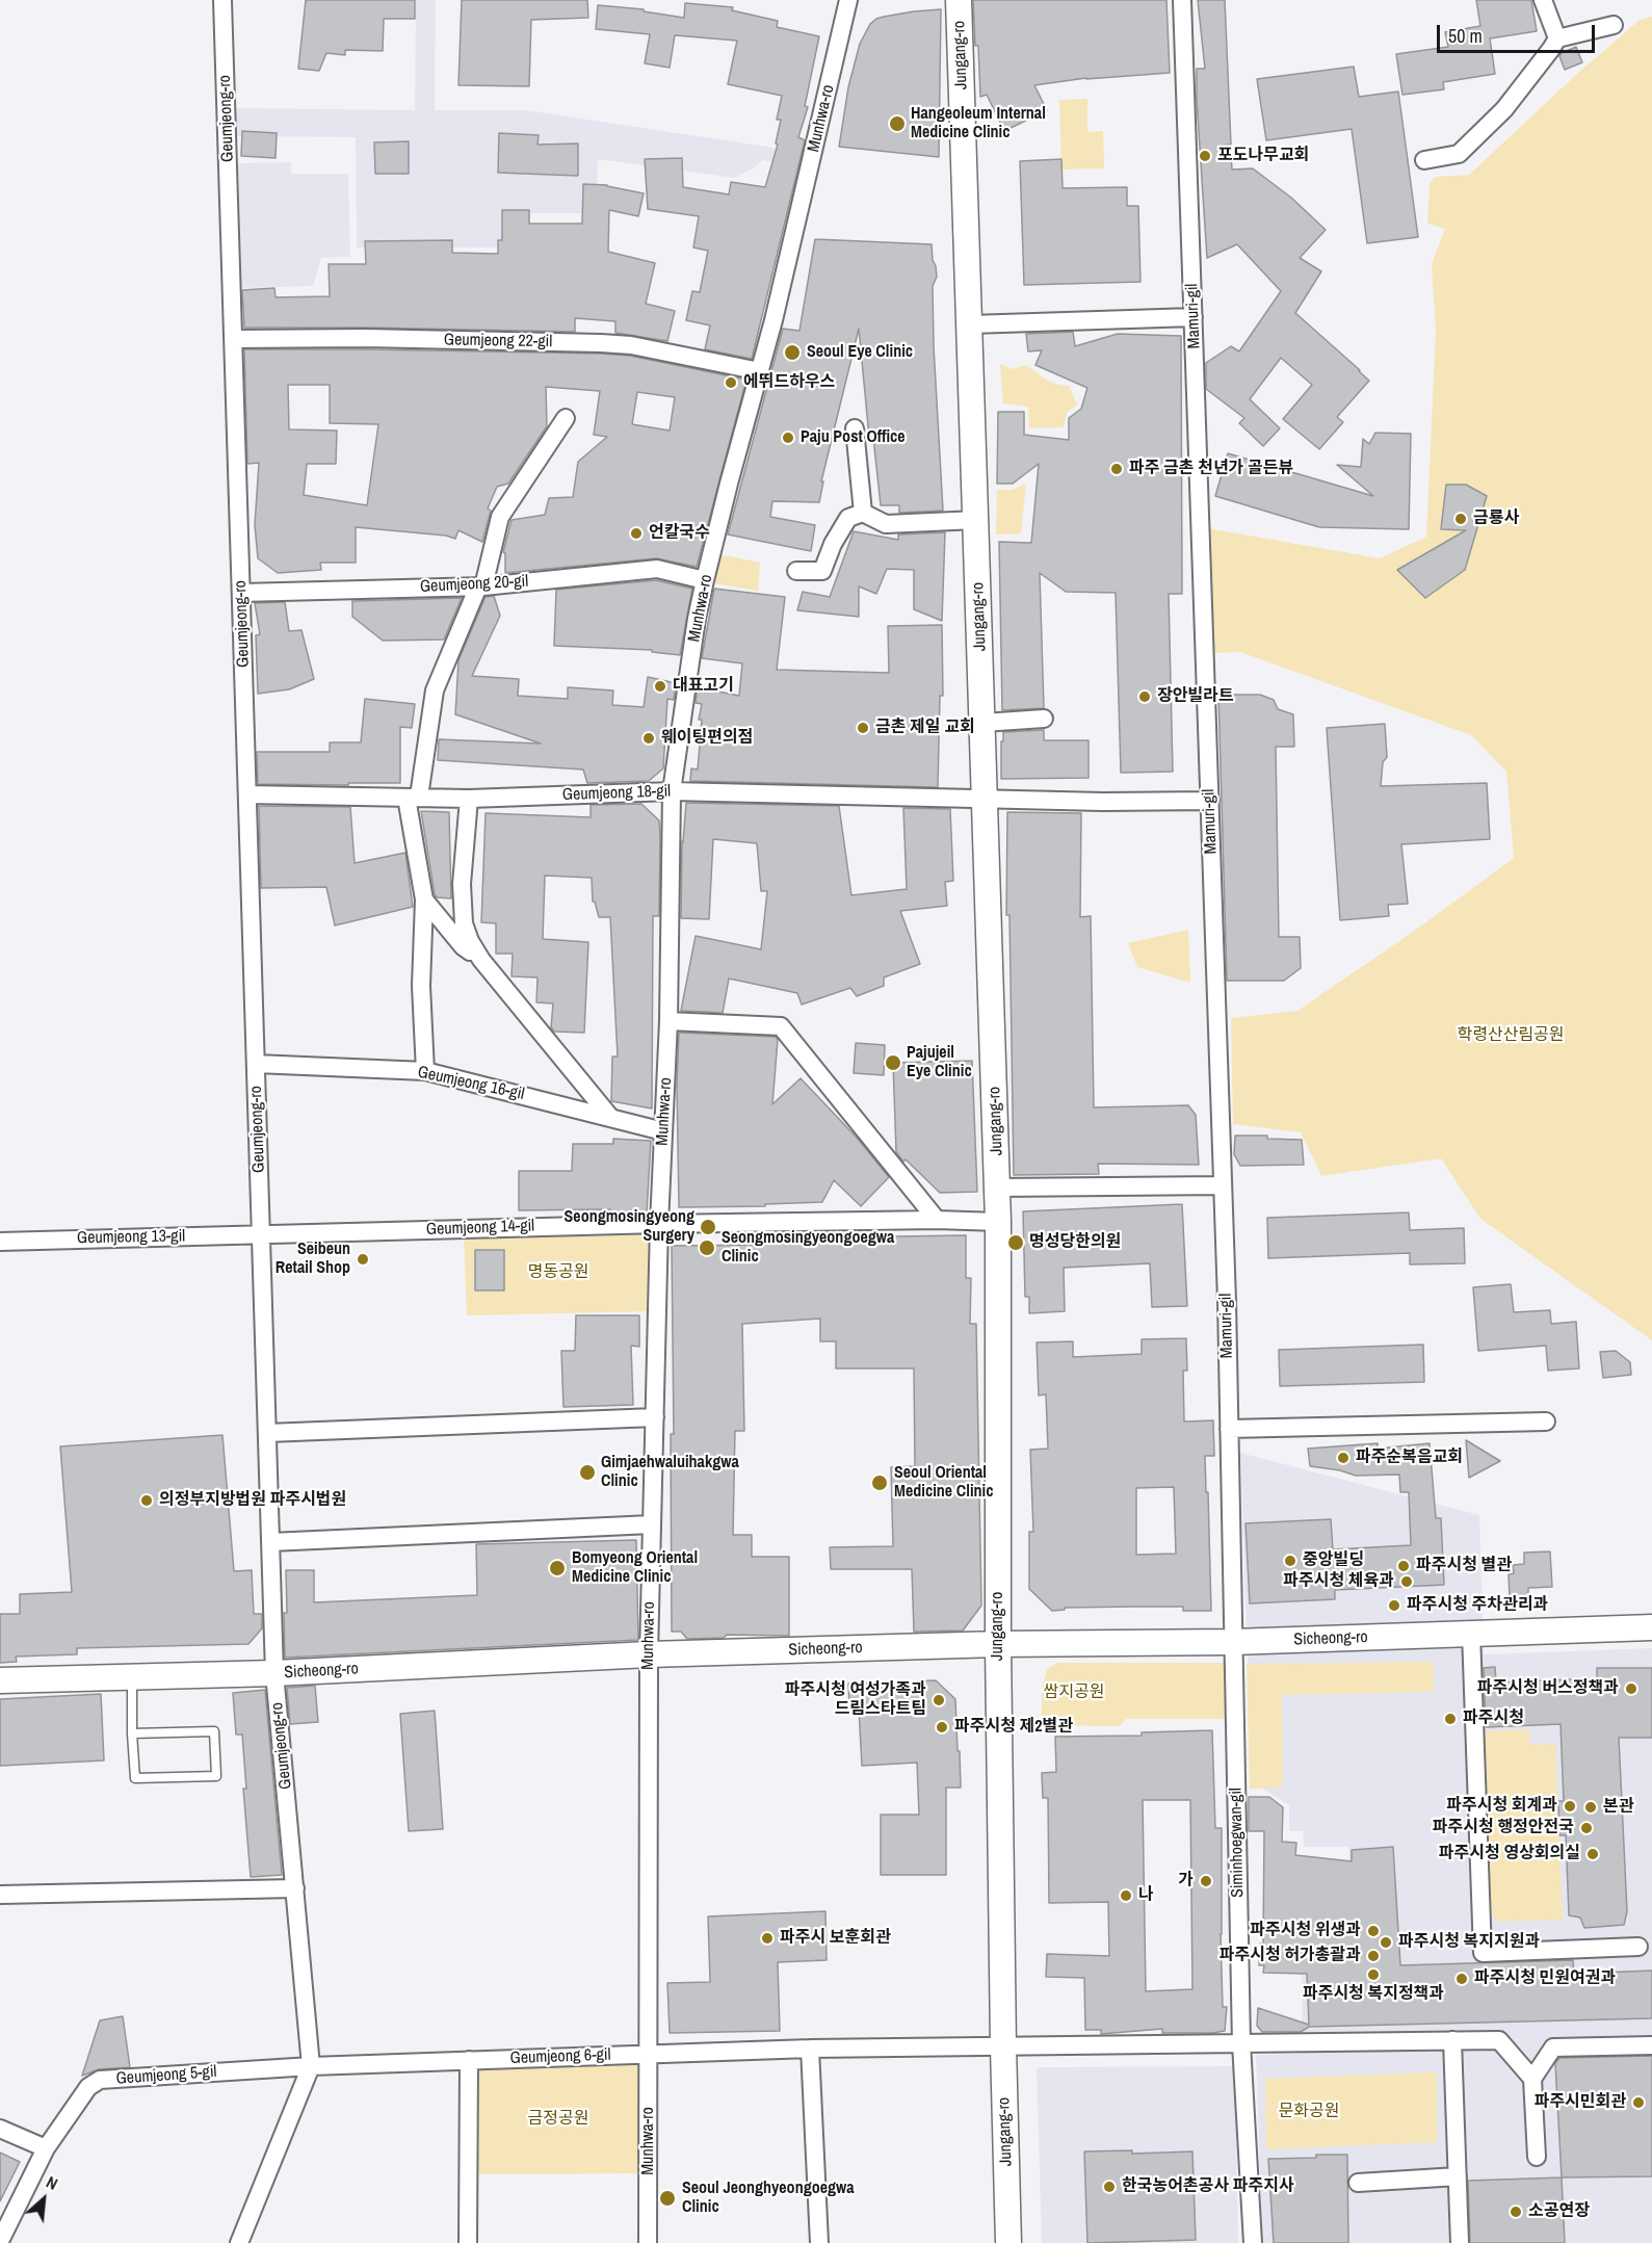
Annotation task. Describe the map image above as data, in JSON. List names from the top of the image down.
{
  "streets": {
    "main road": ["Jungang-ro", "Sicheong-ro"],
    "street": [
      "Geumjeong-ro",
      "Munhwa-ro",
      "Mamuri-gil",
      "Geumjeong 22-gil",
      "Geumjeong 20-gil",
      "Geumjeong 18-gil",
      "Geumjeong 16-gil",
      "Geumjeong 14-gil",
      "Geumjeong 13-gil",
      "Siminhoegwan-gil",
      "Geumjeong 6-gil",
      "Geumjeong 5-gil"
    ]
  },
  "crossings": [
    ["Jungang-ro", "Geumjeong 18-gil"],
    ["Jungang-ro", "Geumjeong 14-gil"],
    ["Jungang-ro", "Sicheong-ro"],
    ["Jungang-ro", "Geumjeong 6-gil"],
    ["Geumjeong-ro", "Geumjeong 22-gil"],
    ["Geumjeong-ro", "Geumjeong 20-gil"],
    ["Geumjeong-ro", "Geumjeong 18-gil"],
    ["Geumjeong-ro", "Geumjeong 16-gil"],
    ["Geumjeong-ro", "Geumjeong 14-gil"],
    ["Geumjeong-ro", "Geumjeong 13-gil"],
    ["Geumjeong-ro", "Sicheong-ro"],
    ["Geumjeong-ro", "Geumjeong 6-gil"],
    ["Geumjeong-ro", "Geumjeong 5-gil"],
    ["Munhwa-ro", "Geumjeong 22-gil"],
    ["Munhwa-ro", "Geumjeong 20-gil"],
    ["Munhwa-ro", "Geumjeong 18-gil"],
    ["Munhwa-ro", "Geumjeong 16-gil"],
    ["Munhwa-ro", "Geumjeong 14-gil"],
    ["Munhwa-ro", "Sicheong-ro"],
    ["Munhwa-ro", "Geumjeong 6-gil"],
    ["Mamuri-gil", "Geumjeong 18-gil"],
    ["Mamuri-gil", "Sicheong-ro"],
    ["Mamuri-gil", "Siminhoegwan-gil"],
    ["Geumjeong 14-gil", "Geumjeong 13-gil"],
    ["Sicheong-ro", "Siminhoegwan-gil"],
    ["Siminhoegwan-gil", "Geumjeong 6-gil"],
    ["Geumjeong 6-gil", "Geumjeong 5-gil"]
  ],
  "parks": [
    "학령산산림공원",
    "명동공원",
    "쌈지공원",
    "문화공원",
    "금정공원"
  ],
  "places": [
    "Hangeoleum Internal Medicine Clinic",
    "포도나무교회",
    "Seoul Eye Clinic",
    "에뛰드하우스",
    "Paju Post Office",
    "파주 금촌 천년가 골든뷰",
    "금룡사",
    "언칼국수",
    "대표고기",
    "장안빌라트",
    "금촌 제일 교회",
    "웨이팅편의점",
    "Pajujeil Eye Clinic",
    "Seongmosingyeong Surgery",
    "명성당한의원",
    "Seongmosingyeongoegwa Clinic",
    "Seibeun Retail Shop",
    "파주순복음교회",
    "Gimjaehwaluihakgwa Clinic",
    "Seoul Oriental Medicine Clinic",
    "의정부지방법원 파주시법원",
    "중앙빌딩",
    "파주시청 별관",
    "Bomyeong Oriental Medicine Clinic",
    "파주시청 체육과",
    "파주시청 주차관리과",
    "파주시청 버스정책과",
    "파주시청 여성가족과 드림스타트팀",
    "파주시청",
    "파주시청 제2별관",
    "파주시청 회계과",
    "본관",
    "파주시청 행정안전국",
    "파주시청 영상회의실",
    "가",
    "나",
    "파주시청 위생과",
    "파주시 보훈회관",
    "파주시청 복지지원과",
    "파주시청 허가총괄과",
    "파주시청 복지정책과",
    "파주시청 민원여권과",
    "파주시민회관",
    "한국농어촌공사 파주지사",
    "Seoul Jeonghyeongoegwa Clinic",
    "소공연장"
  ],
  "scale_bar": "50 m",
  "north": "top right"
}
